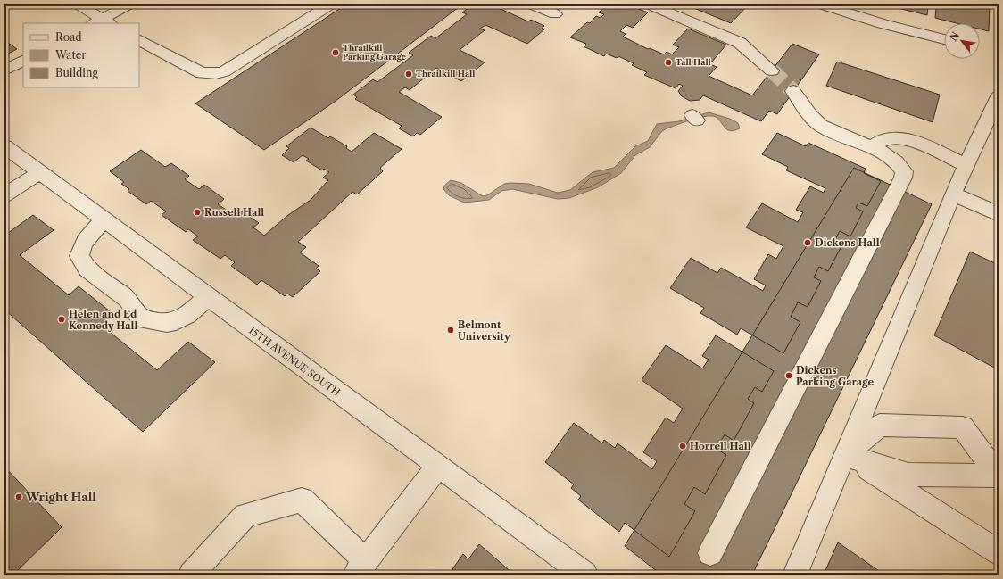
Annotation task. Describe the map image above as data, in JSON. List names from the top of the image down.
{
  "streets": {
    "street": ["15TH AVENUE SOUTH"]
  },
  "places": [
    "Thrailkill Parking Garage",
    "Tall Hall",
    "Thrailkill Hall",
    "Russell Hall",
    "Dickens Hall",
    "Helen and Ed Kennedy Hall",
    "Belmont University",
    "Dickens Parking Garage",
    "Horrell Hall",
    "Wright Hall"
  ],
  "legend": ["Road", "Water", "Building"],
  "north": "top left"
}
